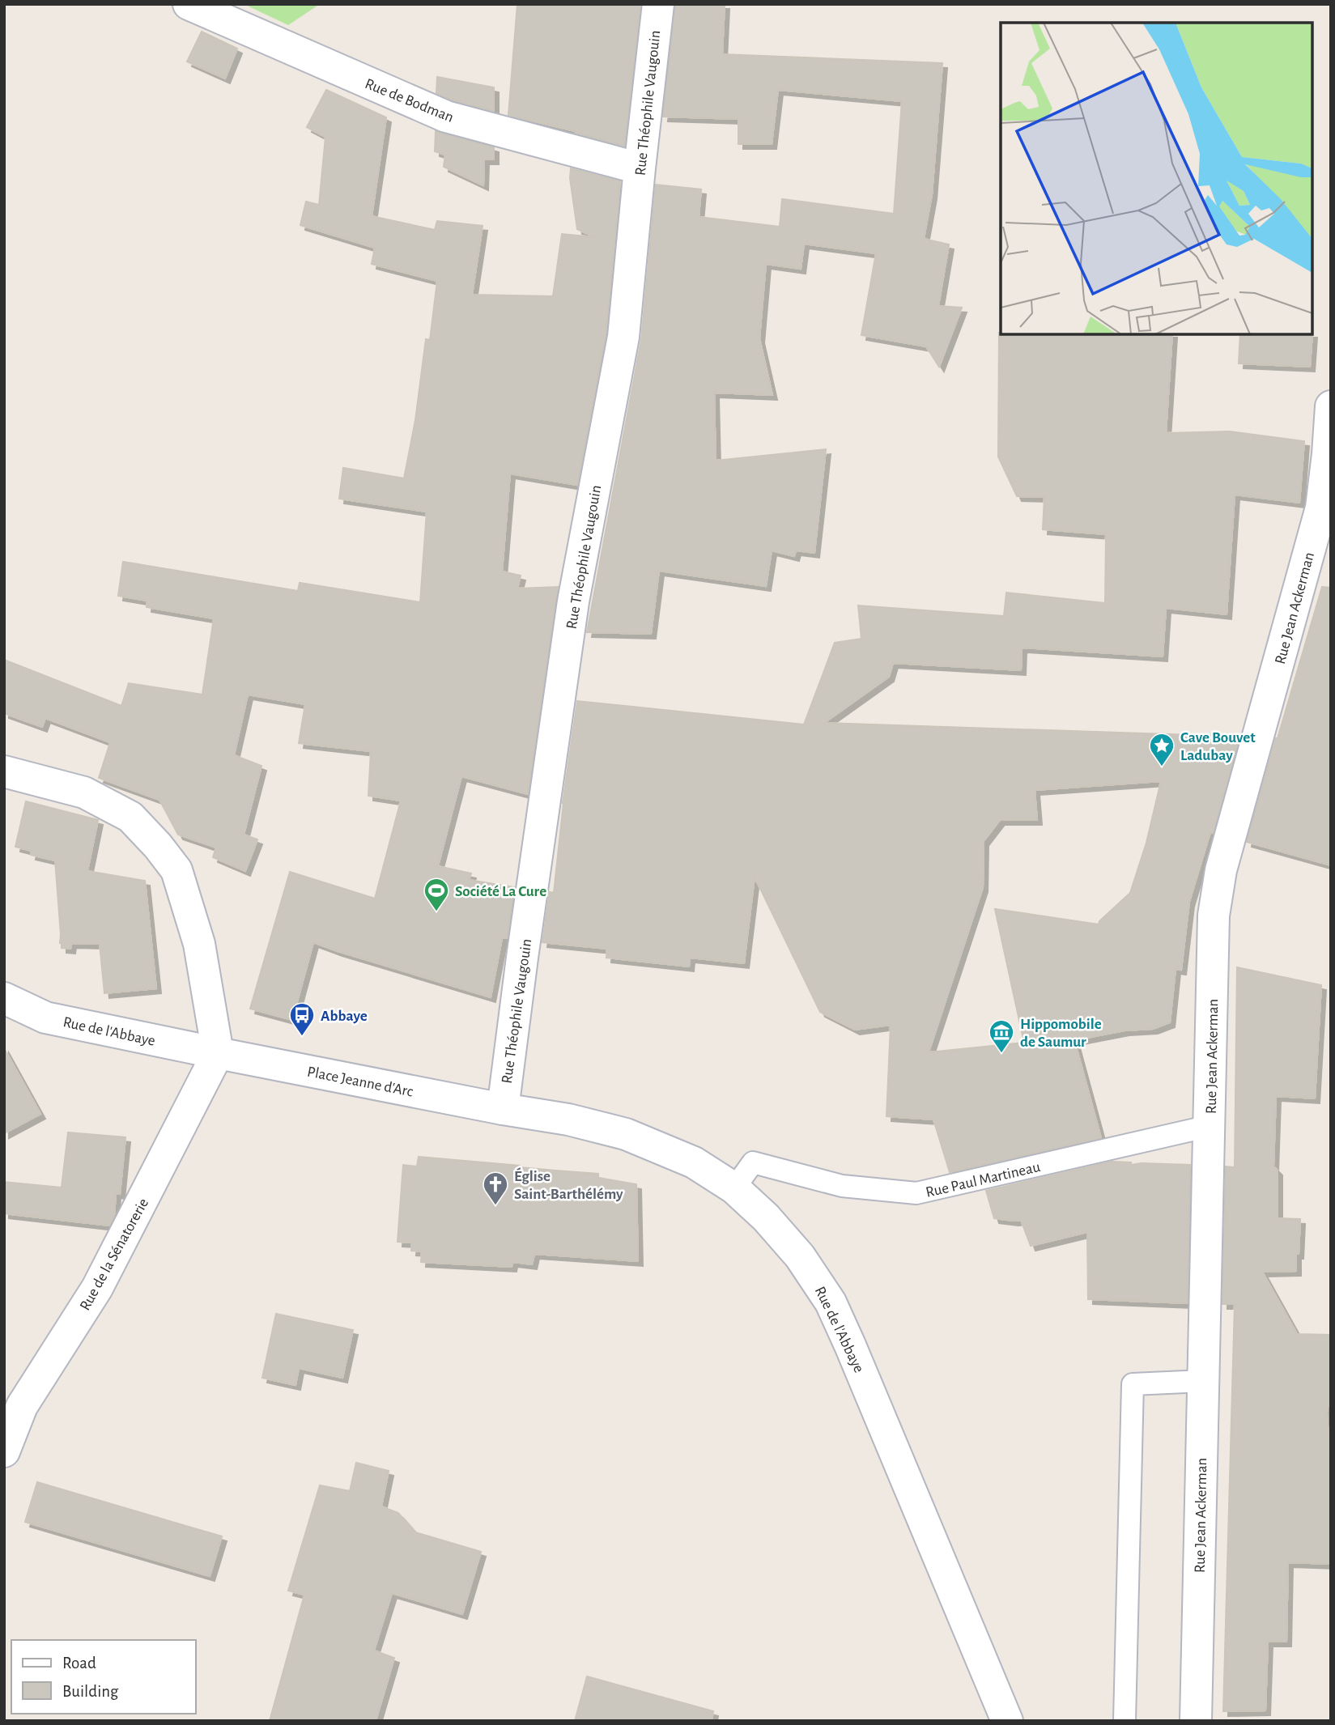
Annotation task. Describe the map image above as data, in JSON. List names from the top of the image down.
{
  "streets": {
    "street": [
      "Rue de Bodman",
      "Rue Théophile Vaugouin",
      "Rue Jean Ackerman",
      "Rue de l'Abbaye",
      "Place Jeanne d'Arc",
      "Rue de la Sénatorerie"
    ],
    "lane": ["Rue Paul Martineau"]
  },
  "crossings": [
    ["Rue de Bodman", "Rue Théophile Vaugouin"],
    ["Rue Théophile Vaugouin", "Rue de l'Abbaye"],
    ["Rue Théophile Vaugouin", "Place Jeanne d'Arc"],
    ["Rue Jean Ackerman", "Rue Paul Martineau"],
    ["Rue de l'Abbaye", "Place Jeanne d'Arc"],
    ["Rue de l'Abbaye", "Rue Paul Martineau"],
    ["Rue de l'Abbaye", "Rue de la Sénatorerie"],
    ["Place Jeanne d'Arc", "Rue de la Sénatorerie"]
  ],
  "places": {
    "place": ["Cave Bouvet Ladubay"],
    "sports": ["Société La Cure"],
    "bus stop": ["Abbaye"],
    "museum": ["Hippomobile de Saumur"],
    "church": ["Église Saint-Barthélémy"]
  },
  "legend": ["Road", "Building"]
}
